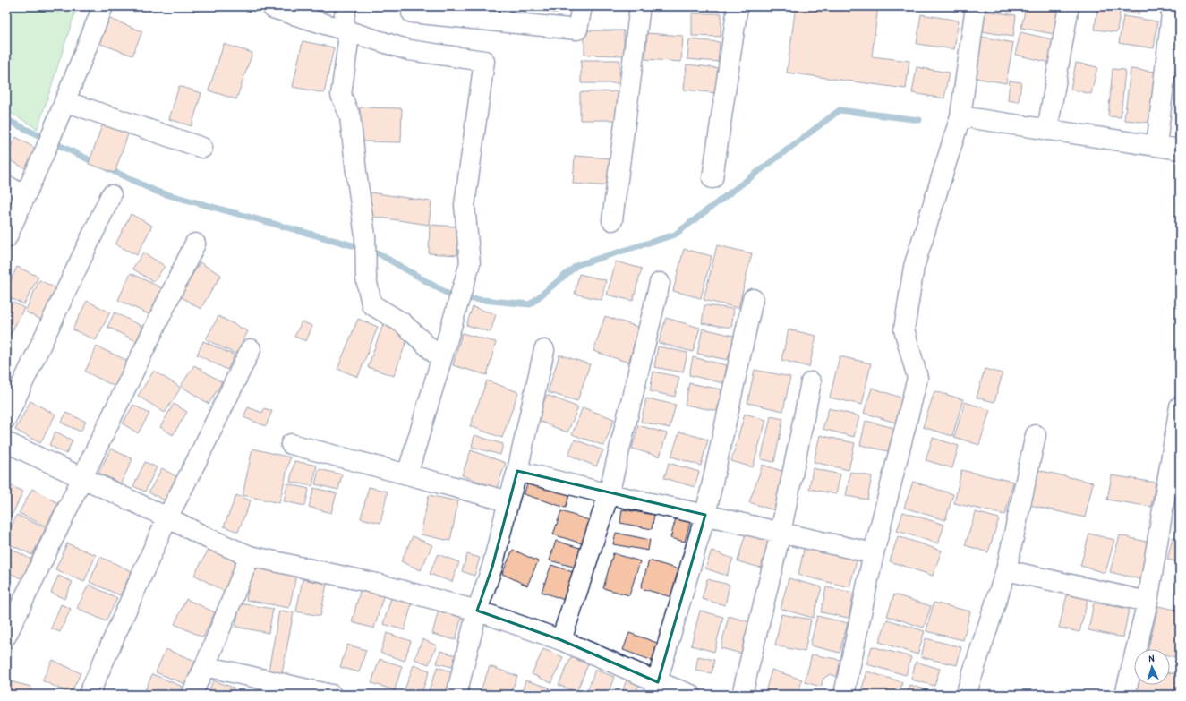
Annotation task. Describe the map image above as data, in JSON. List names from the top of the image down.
{
  "north": "top"
}
